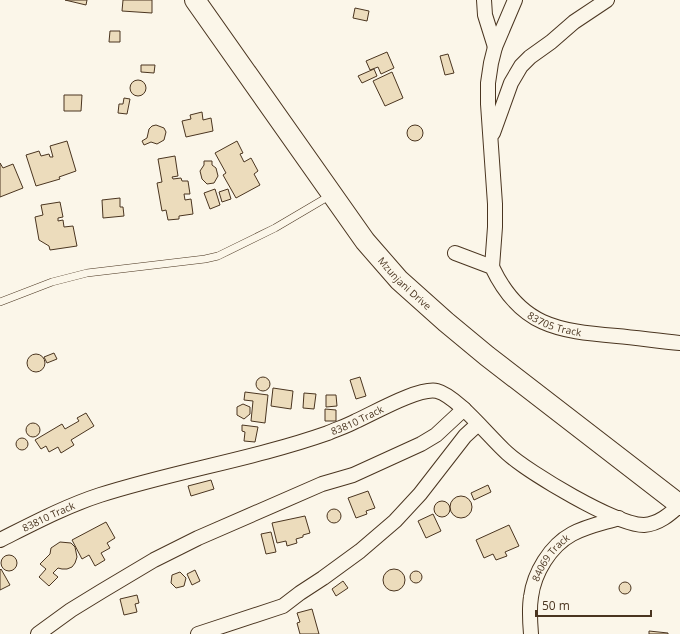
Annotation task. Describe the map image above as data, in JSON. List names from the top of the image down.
{
  "streets": {
    "main road": ["Mzunjani Drive"],
    "street": ["83705 Track", "83810 Track", "84069 Track"]
  },
  "crossings": [
    ["Mzunjani Drive", "83810 Track"],
    ["83810 Track", "84069 Track"]
  ],
  "scale_bar": "50 m"
}
